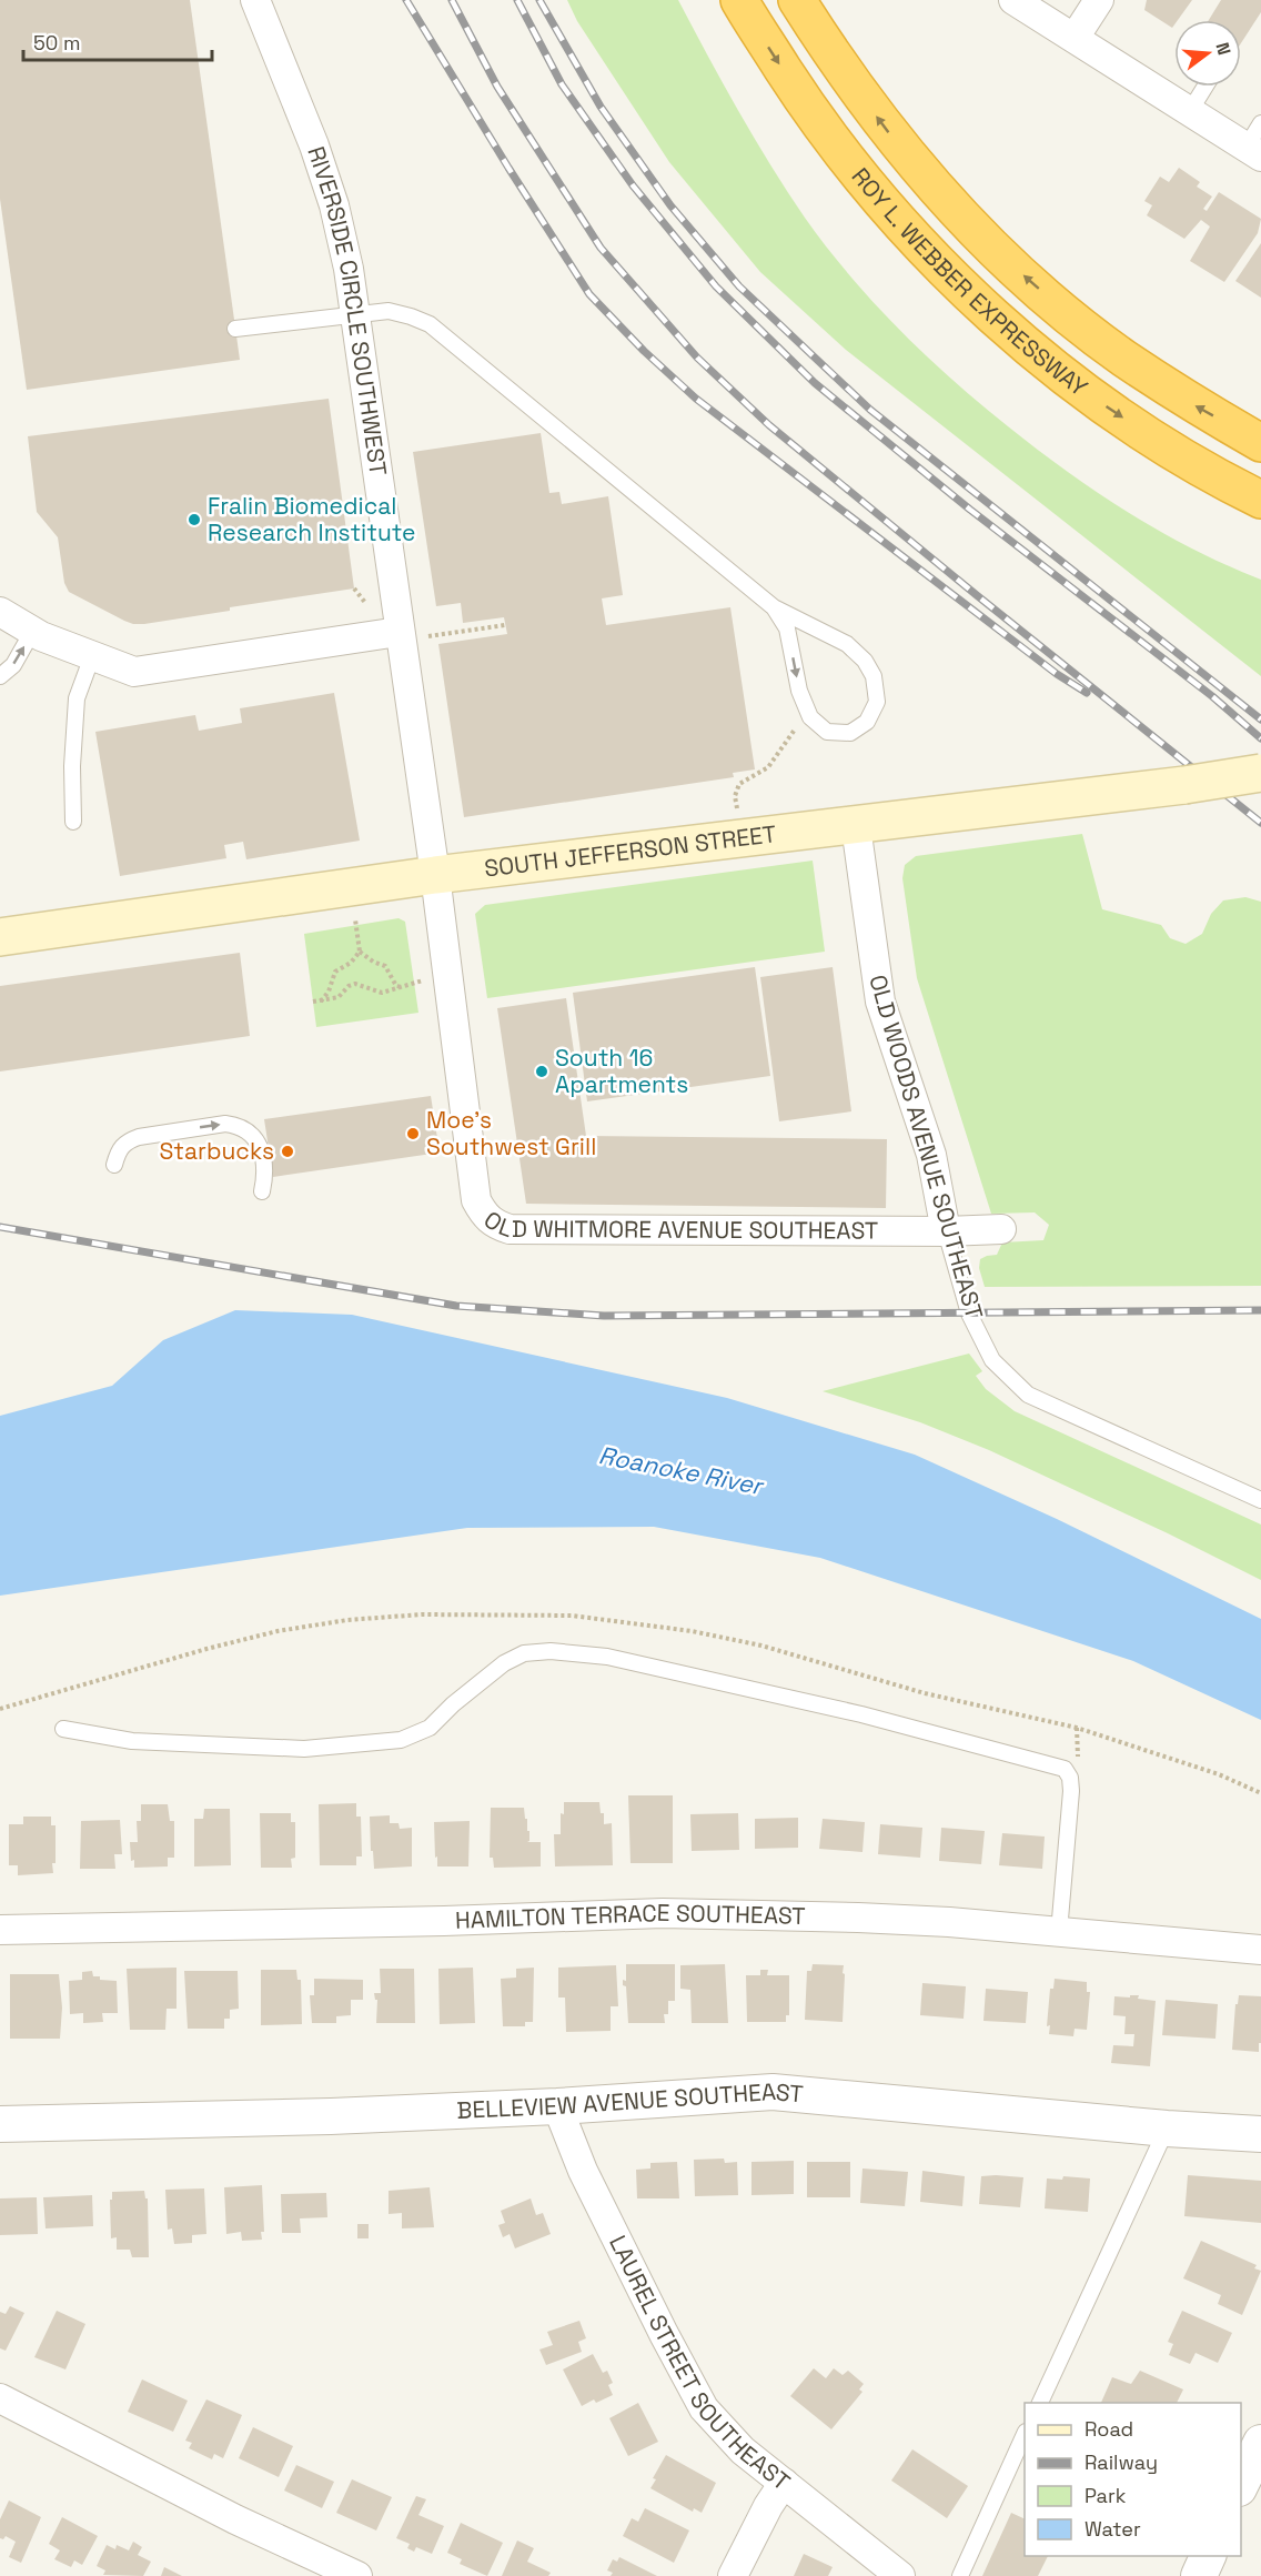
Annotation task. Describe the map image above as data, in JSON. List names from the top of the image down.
{
  "streets": {
    "highway": ["ROY L. WEBBER EXPRESSWAY"],
    "main road": ["SOUTH JEFFERSON STREET"],
    "street": [
      "RIVERSIDE CIRCLE SOUTHWEST",
      "OLD WOODS AVENUE SOUTHEAST",
      "OLD WHITMORE AVENUE SOUTHEAST",
      "HAMILTON TERRACE SOUTHEAST",
      "BELLEVIEW AVENUE SOUTHEAST",
      "LAUREL STREET SOUTHEAST"
    ]
  },
  "crossings": [
    ["RIVERSIDE CIRCLE SOUTHWEST", "SOUTH JEFFERSON STREET"],
    ["RIVERSIDE CIRCLE SOUTHWEST", "OLD WHITMORE AVENUE SOUTHEAST"],
    ["SOUTH JEFFERSON STREET", "OLD WOODS AVENUE SOUTHEAST"],
    ["SOUTH JEFFERSON STREET", "OLD WHITMORE AVENUE SOUTHEAST"],
    ["OLD WOODS AVENUE SOUTHEAST", "OLD WHITMORE AVENUE SOUTHEAST"],
    ["BELLEVIEW AVENUE SOUTHEAST", "LAUREL STREET SOUTHEAST"]
  ],
  "water": ["Roanoke River"],
  "places": [
    "Fralin Biomedical Research Institute",
    "South 16 Apartments",
    "Moe's Southwest Grill",
    "Starbucks"
  ],
  "legend": [
    "Road",
    "Railway",
    "Park",
    "Water"
  ],
  "scale_bar": "50 m",
  "north": "right"
}
